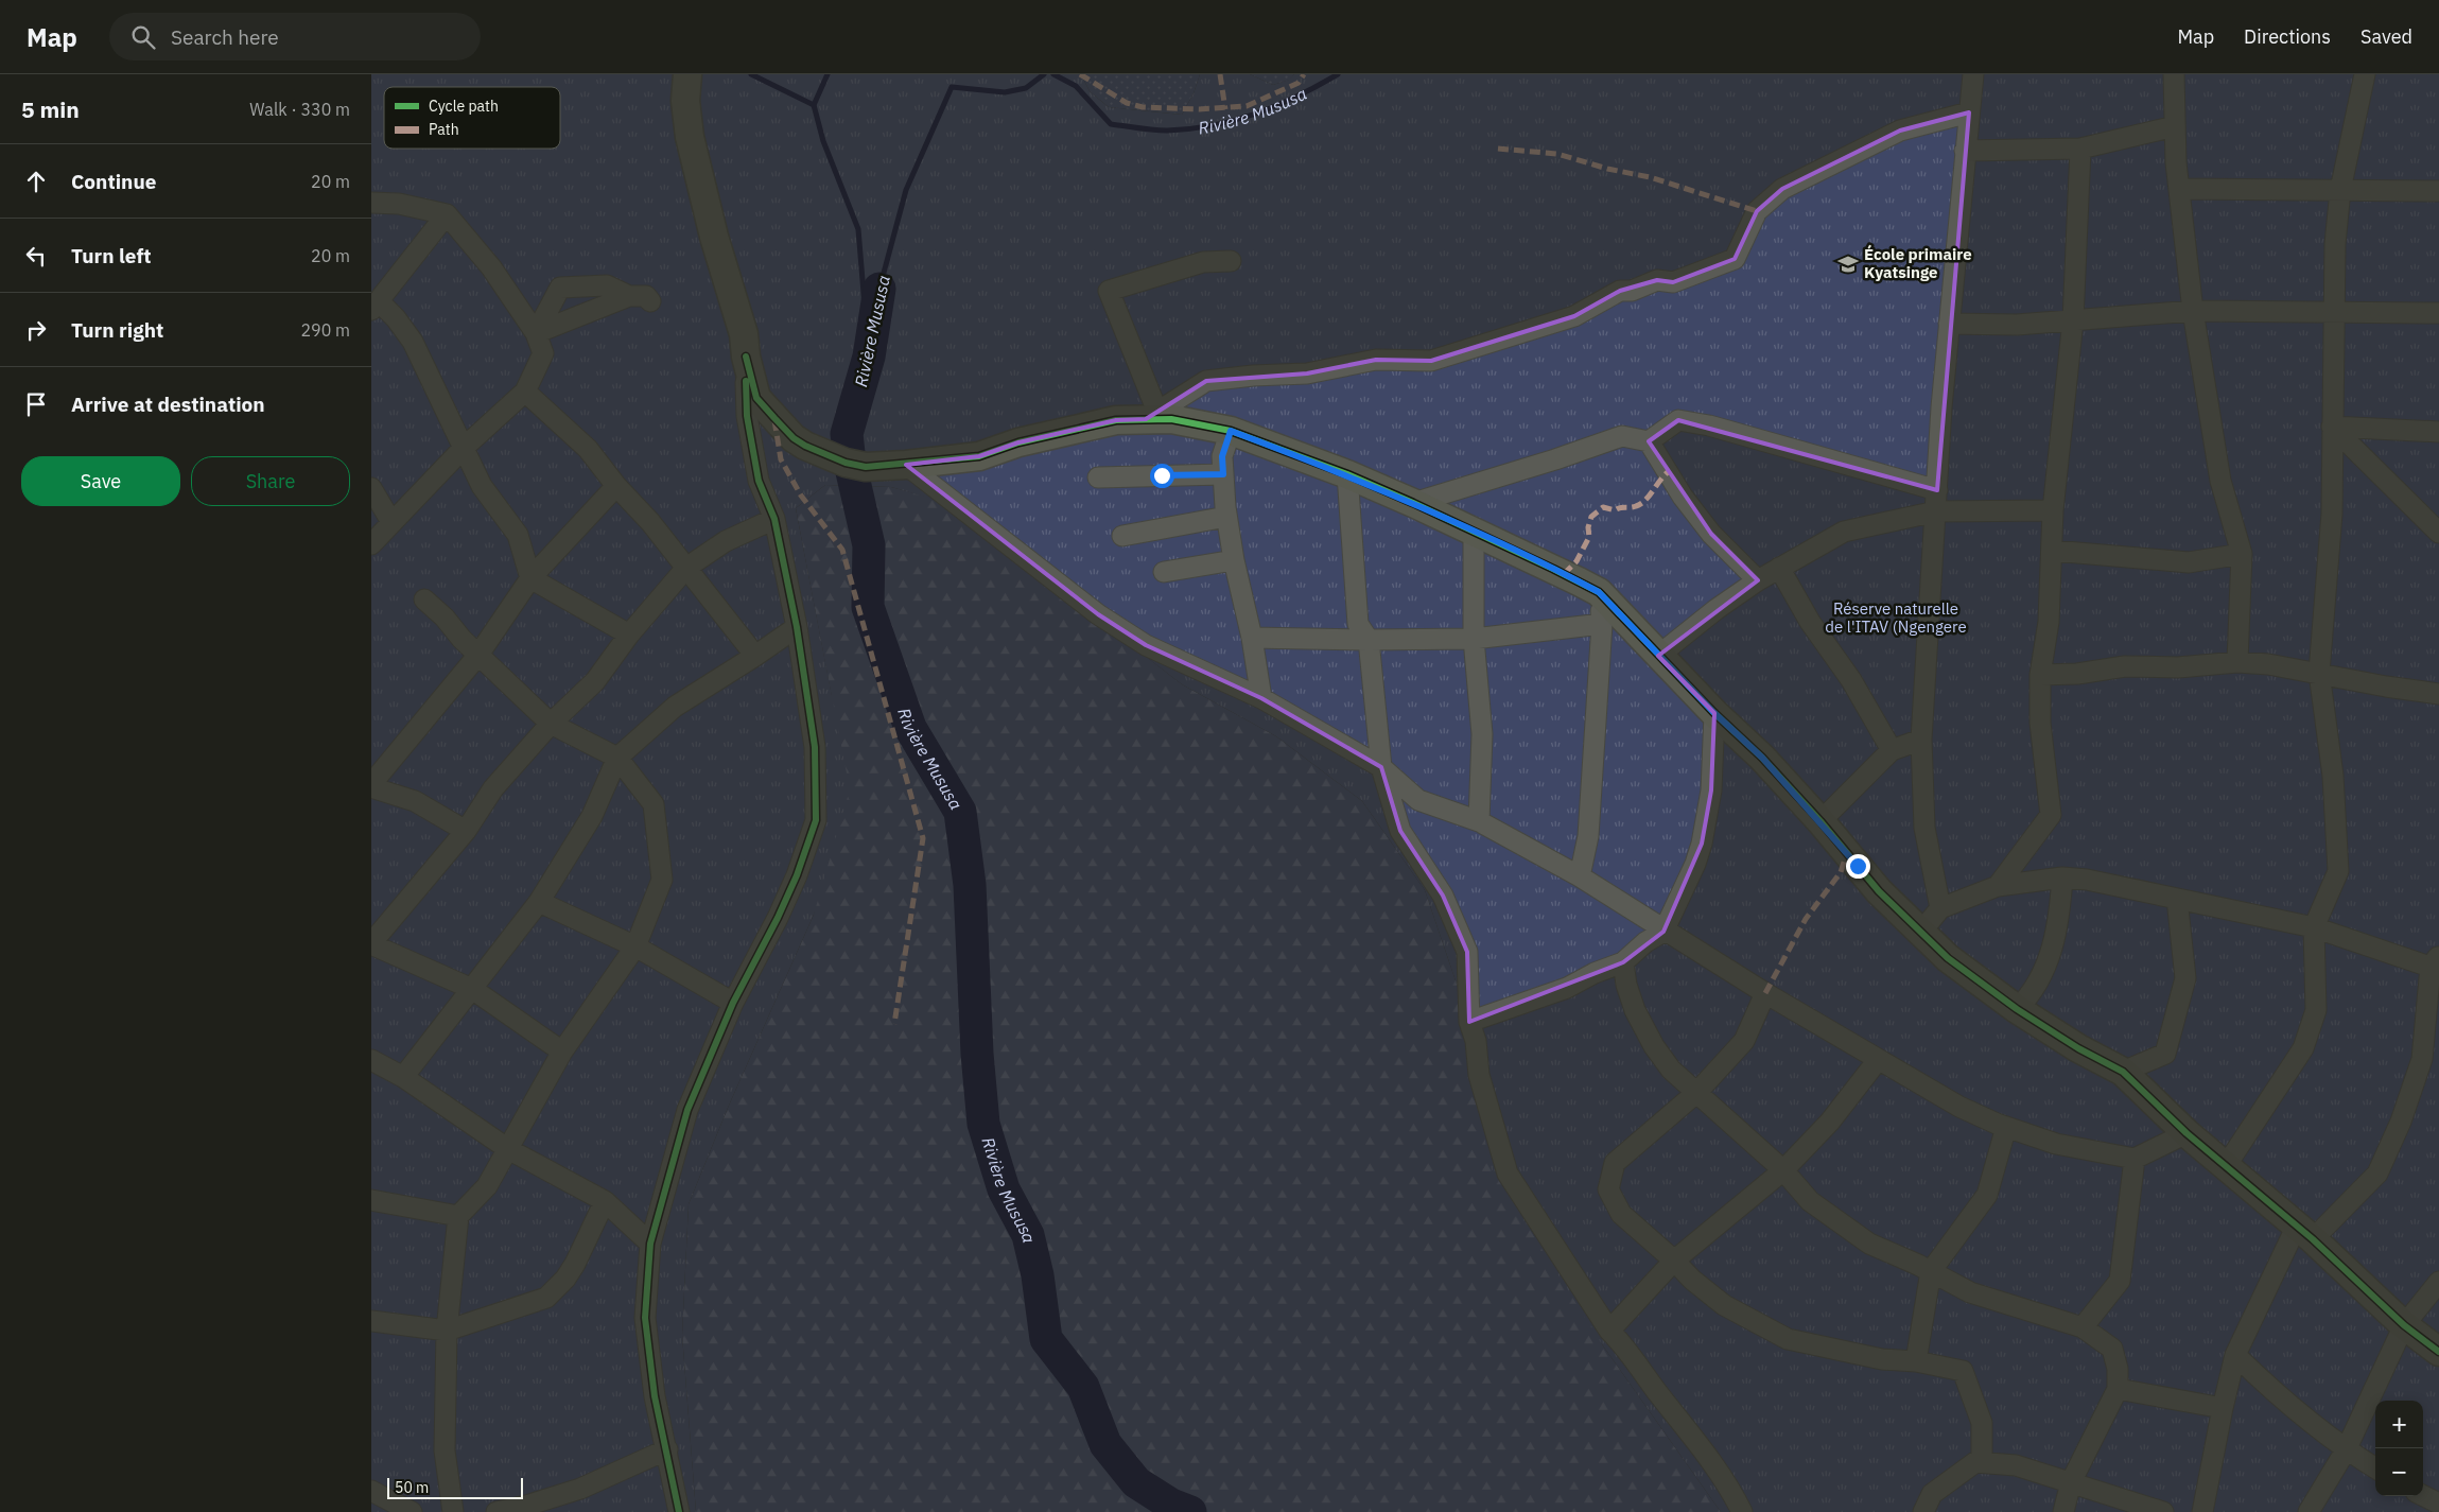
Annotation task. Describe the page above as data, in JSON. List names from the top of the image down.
{
  "water": ["Rivière Mususa"],
  "parks": ["Réserve naturelle de l'ITAV (Ngengere"],
  "places": {
    "school or university": ["École primaire Kyatsinge"]
  },
  "legend": ["Cycle path", "Path"],
  "scale_bar": "50 m",
  "page": {
    "header": "Map",
    "search": "Search here",
    "nav": ["Map", "Directions", "Saved"],
    "heading": ["5 min", "Walk · 330 m"],
    "list": [
      ["Continue", "20 m"],
      ["Turn left", "20 m"],
      ["Turn right", "290 m"],
      "Arrive at destination"
    ],
    "buttons": ["Save", "Share"],
    "map_buttons": ["+", "−"],
    "scale": "50 m"
  }
}
